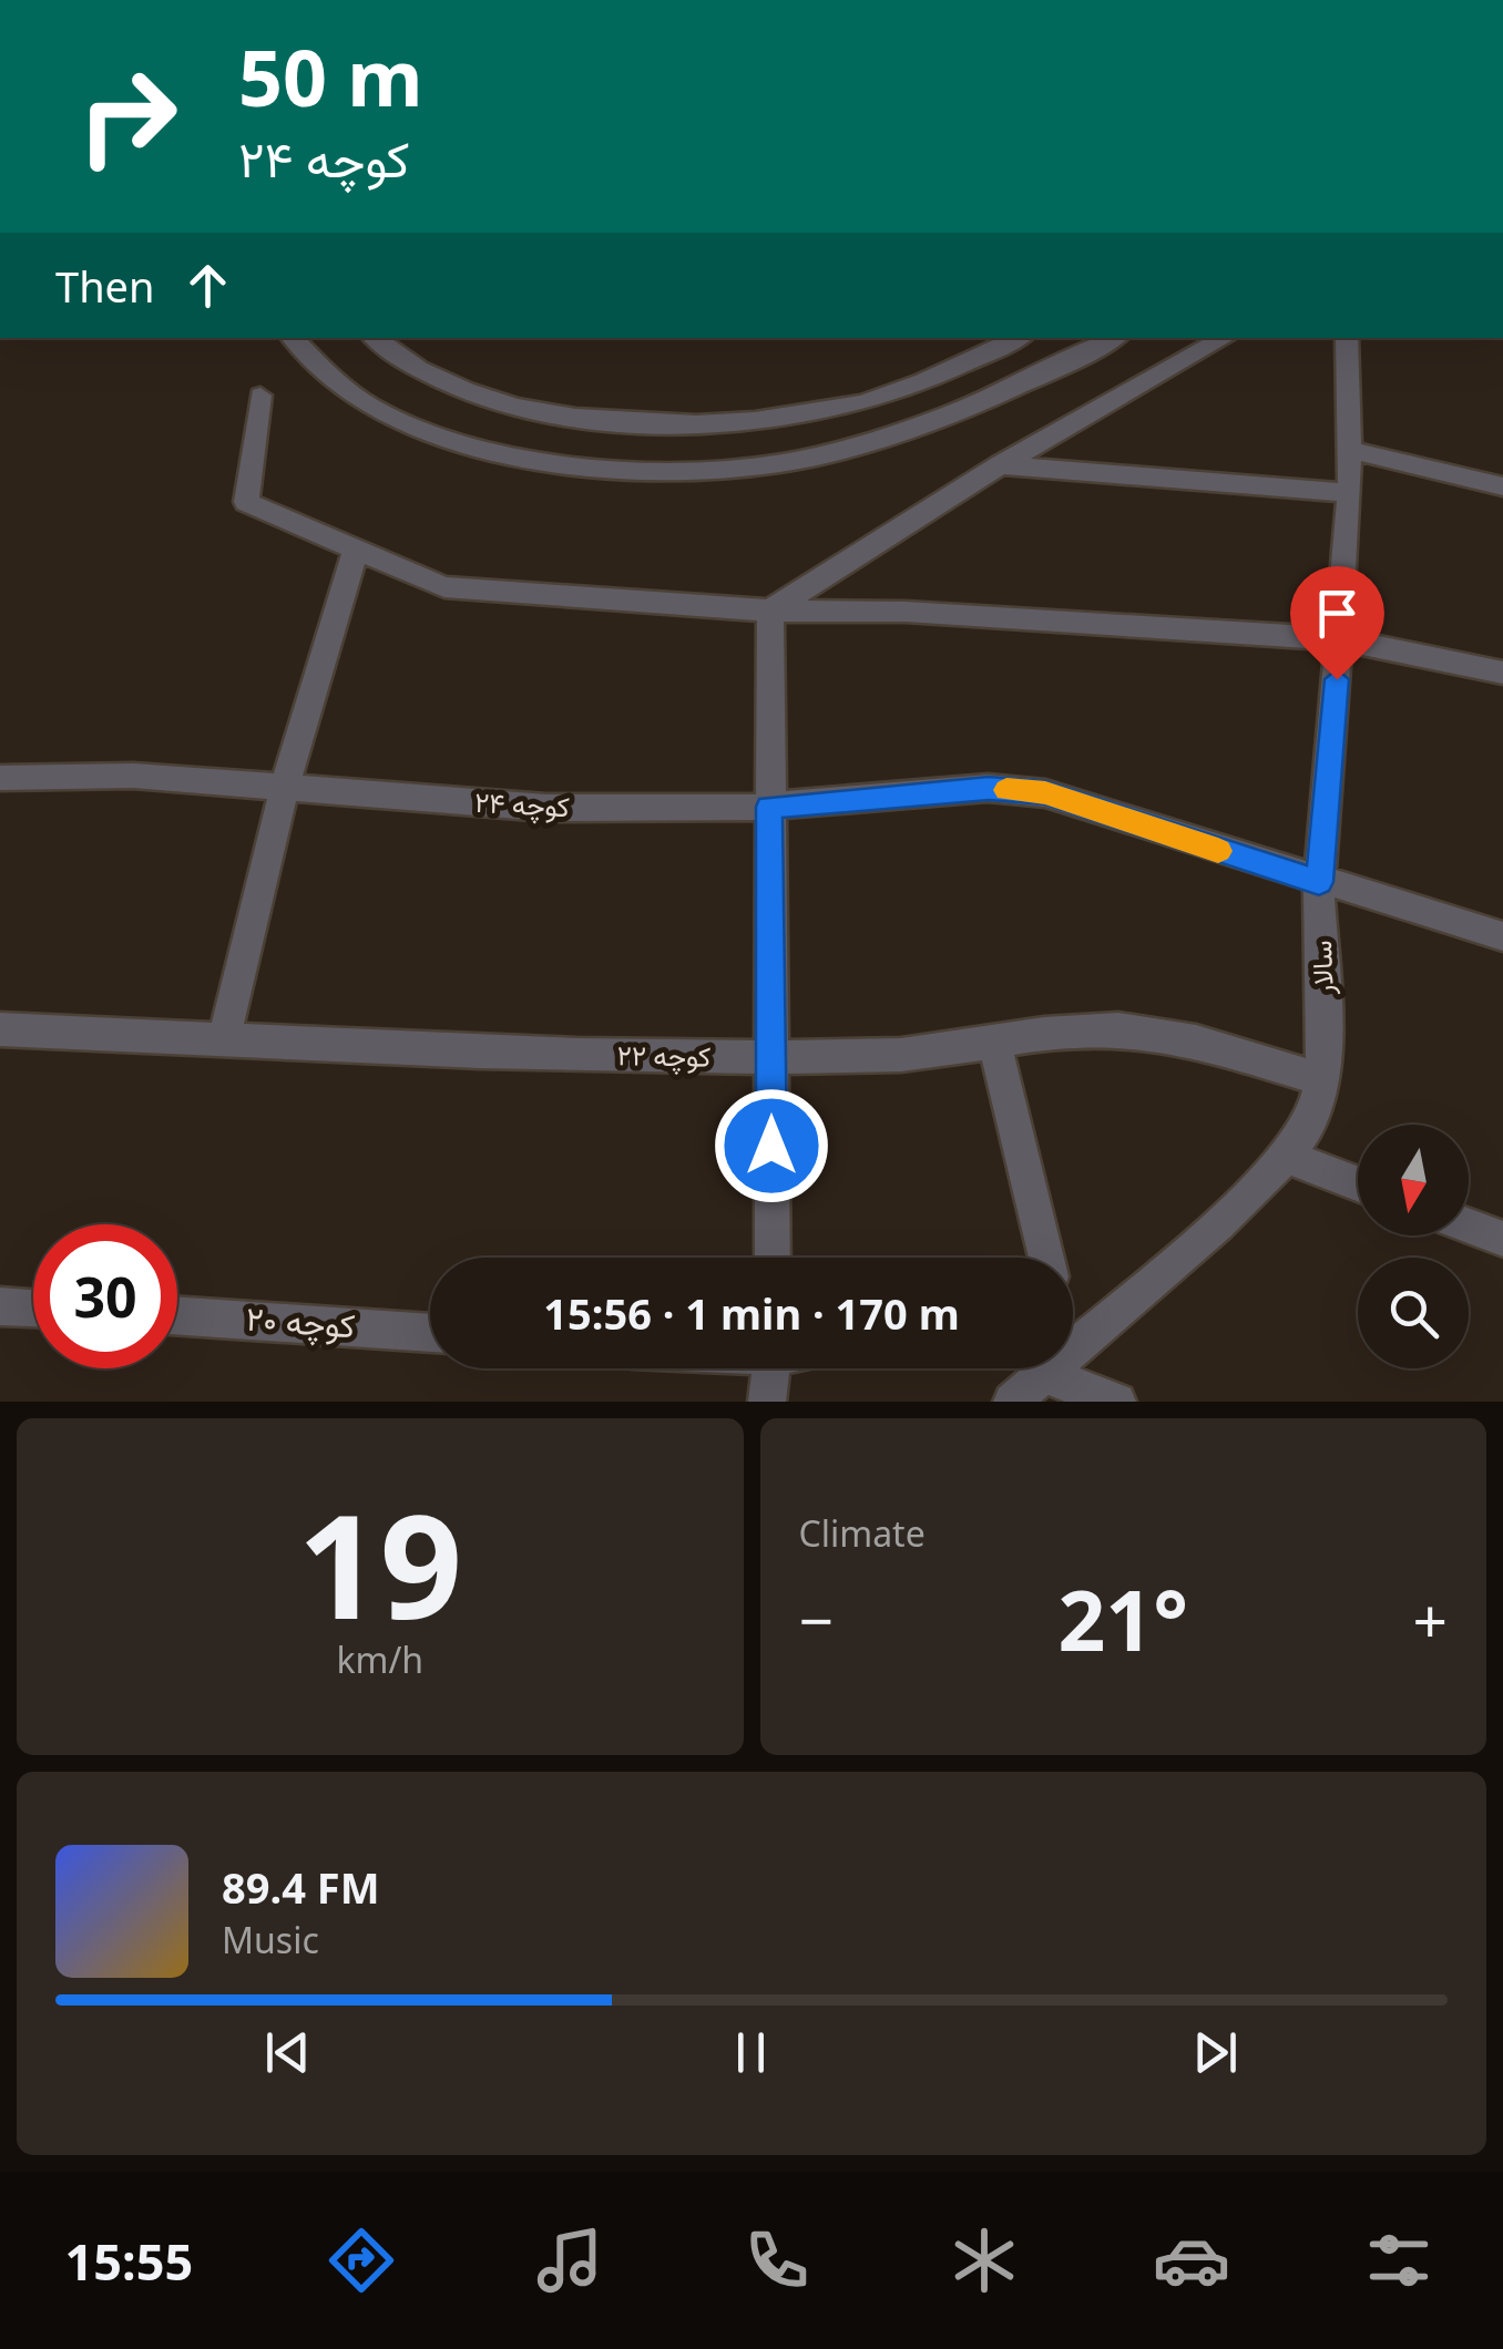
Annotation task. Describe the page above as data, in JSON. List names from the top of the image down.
{
  "streets": {
    "street": [
      "کوچه ۲۴",
      "سالار",
      "کوچه ۲۲",
      "کوچه ۲۰"
    ]
  },
  "crossings": [
    ["کوچه ۲۴", "سالار"],
    ["سالار", "کوچه ۲۲"]
  ],
  "north": "bottom",
  "page": {
    "turn": ["50 m", "کوچه ۲۴"],
    "then": "Then",
    "limit": "30",
    "trip": "15:56 · 1 min · 170 m",
    "tile": [
      ["19", "km/h"],
      "Climate"
    ],
    "heat": ["−", "21°", "+"],
    "song": ["89.4 FM", "Music"],
    "tabs": "15:55"
  }
}
